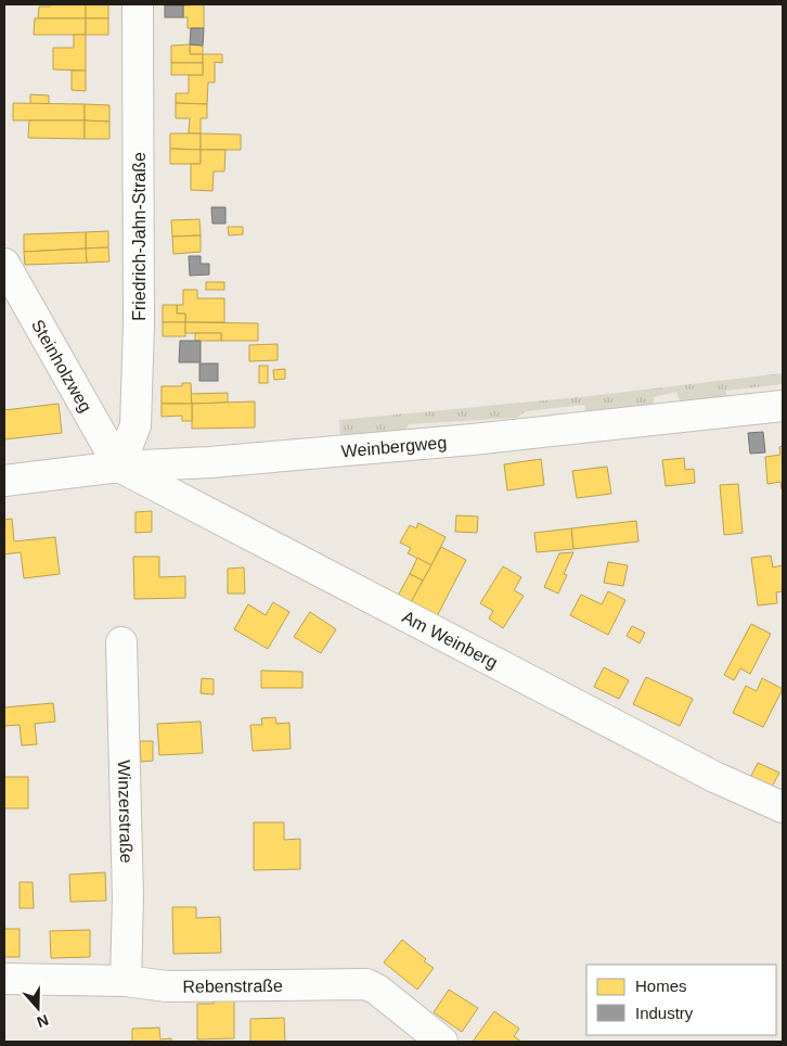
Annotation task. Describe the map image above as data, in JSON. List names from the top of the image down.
{
  "streets": {
    "street": [
      "Friedrich-Jahn-Straße",
      "Steinholzweg",
      "Weinbergweg",
      "Am Weinberg",
      "Winzerstraße",
      "Rebenstraße"
    ]
  },
  "crossings": [
    ["Friedrich-Jahn-Straße", "Steinholzweg"],
    ["Friedrich-Jahn-Straße", "Weinbergweg"],
    ["Friedrich-Jahn-Straße", "Am Weinberg"],
    ["Steinholzweg", "Weinbergweg"],
    ["Steinholzweg", "Am Weinberg"],
    ["Weinbergweg", "Am Weinberg"],
    ["Winzerstraße", "Rebenstraße"]
  ],
  "legend": ["Homes", "Industry"],
  "north": "bottom"
}
